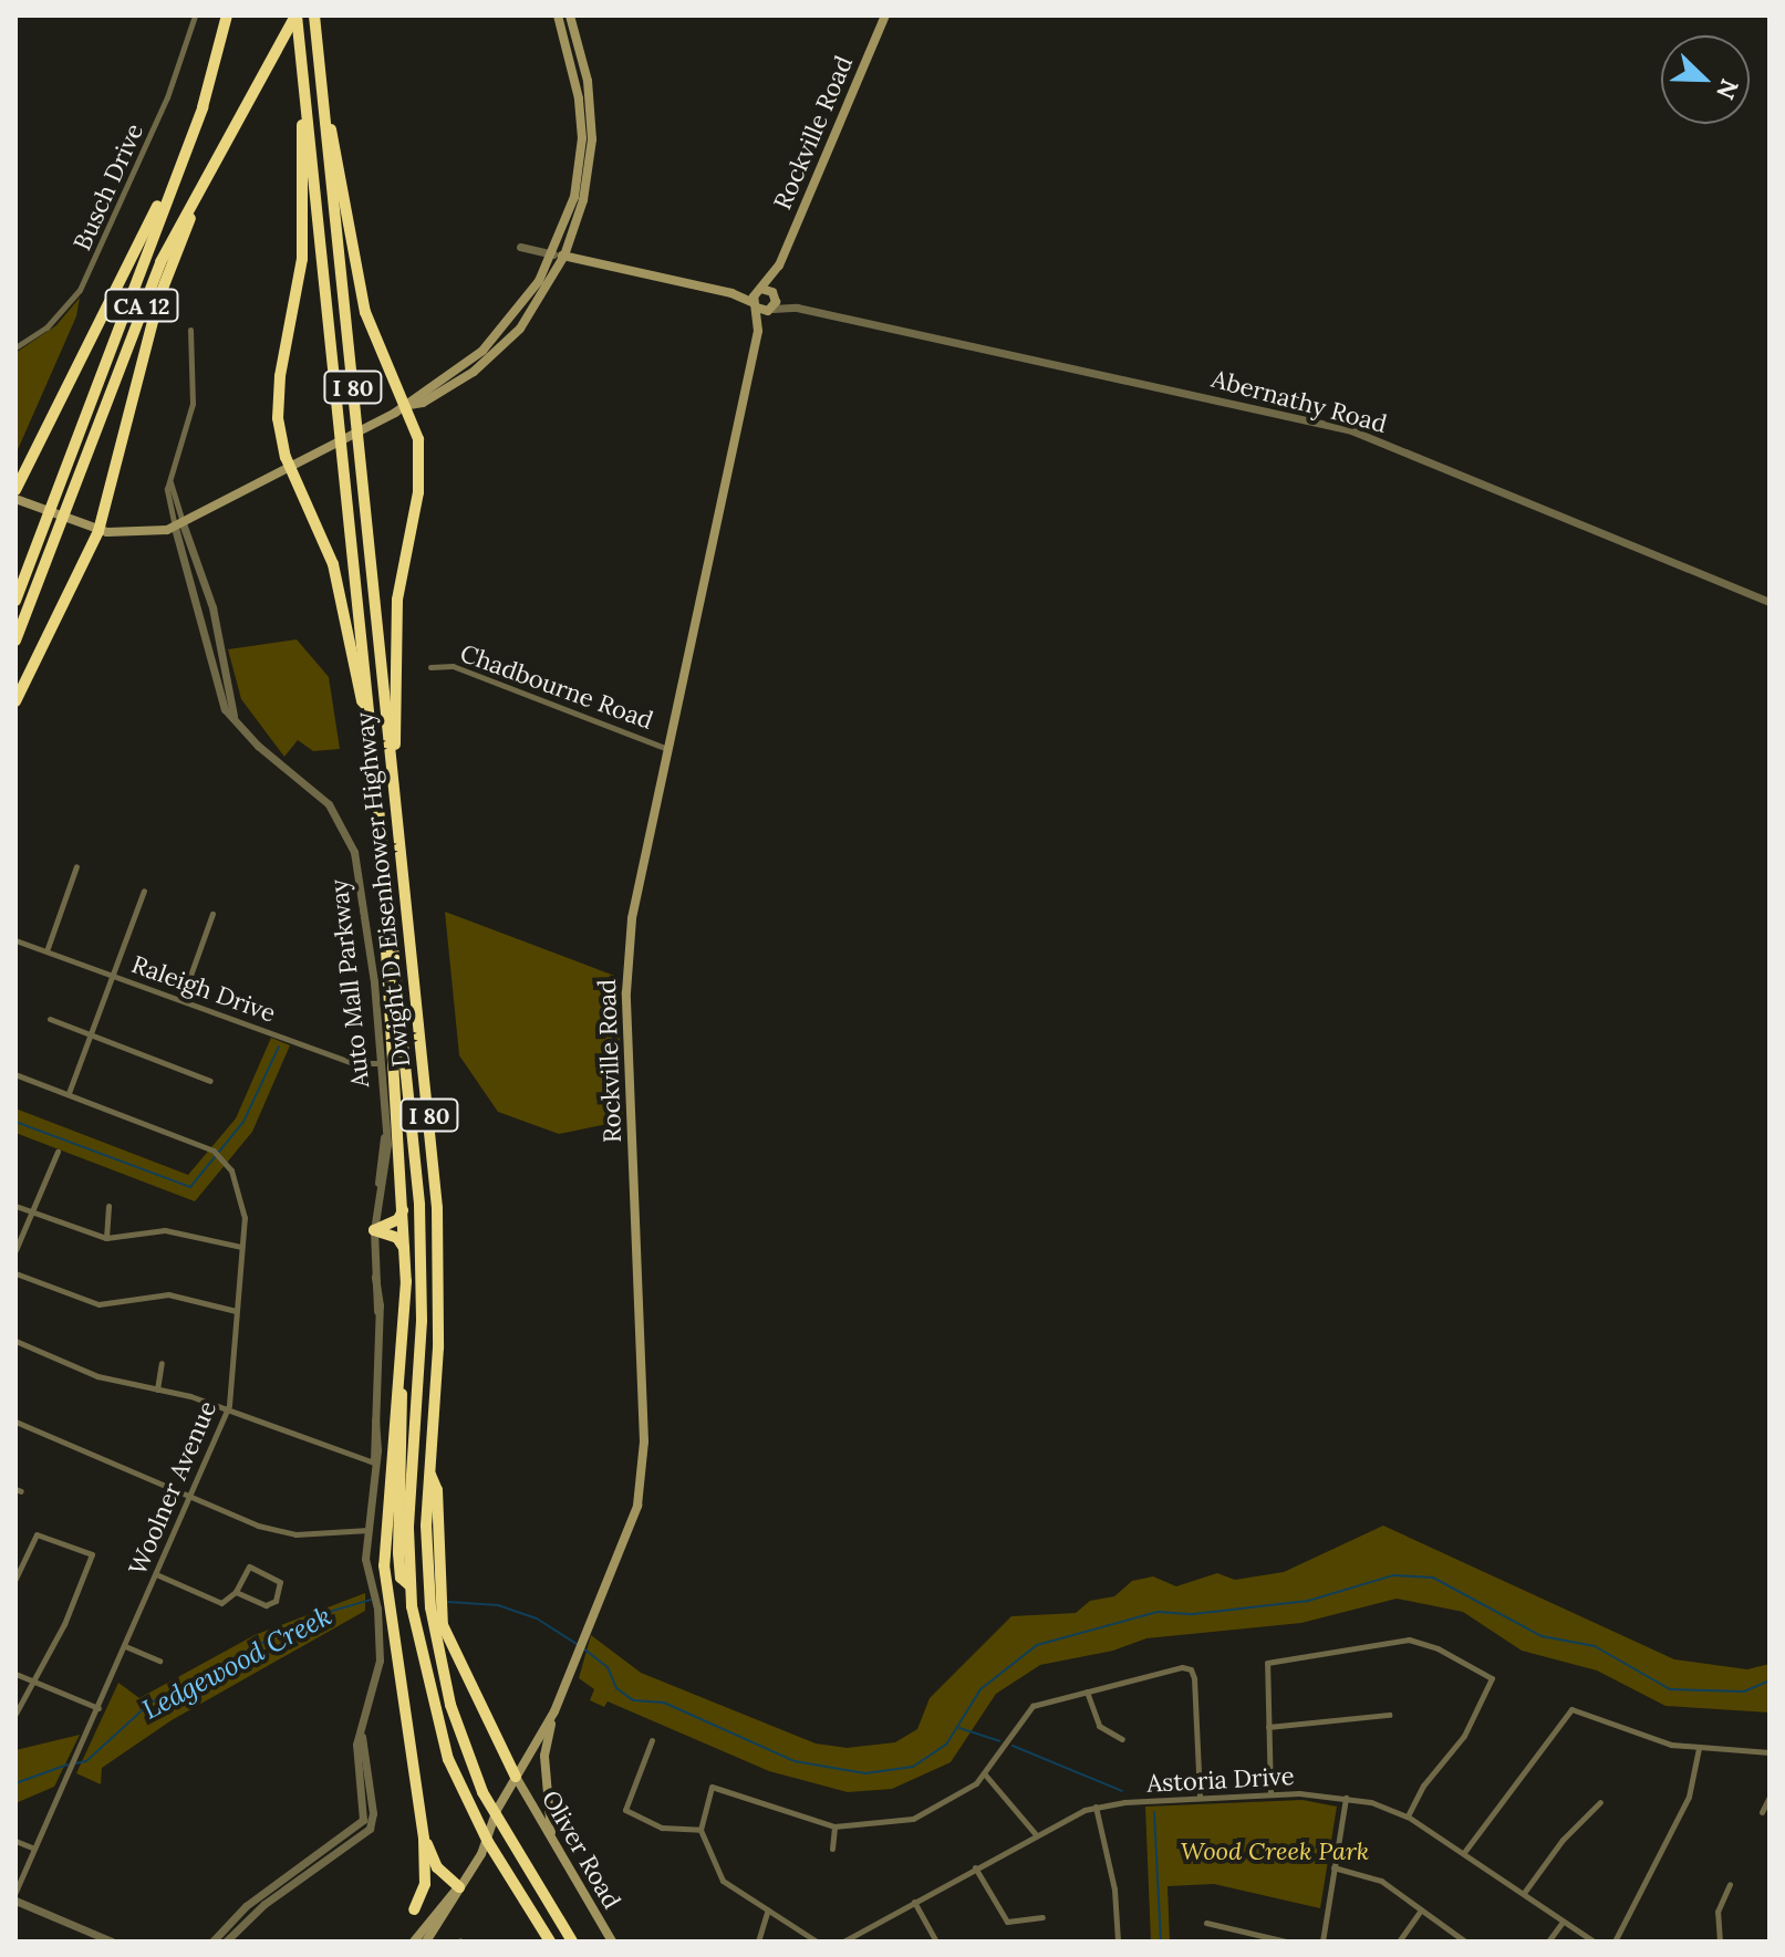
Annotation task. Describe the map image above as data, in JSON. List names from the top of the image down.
{
  "streets": {
    "highway": ["CA 12", "I 80", "Dwight D. Eisenhower Highway"],
    "main road": ["Rockville Road", "Oliver Road"],
    "street": [
      "Busch Drive",
      "Abernathy Road",
      "Chadbourne Road",
      "Auto Mall Parkway",
      "Raleigh Drive",
      "Woolner Avenue",
      "Astoria Drive"
    ]
  },
  "crossings": [
    ["Rockville Road", "Abernathy Road"],
    ["Rockville Road", "Chadbourne Road"],
    ["Rockville Road", "Oliver Road"],
    ["CA 12", "Dwight D. Eisenhower Highway"],
    ["Auto Mall Parkway", "Raleigh Drive"]
  ],
  "water": ["Ledgewood Creek"],
  "parks": ["Wood Creek Park"],
  "north": "bottom right"
}
